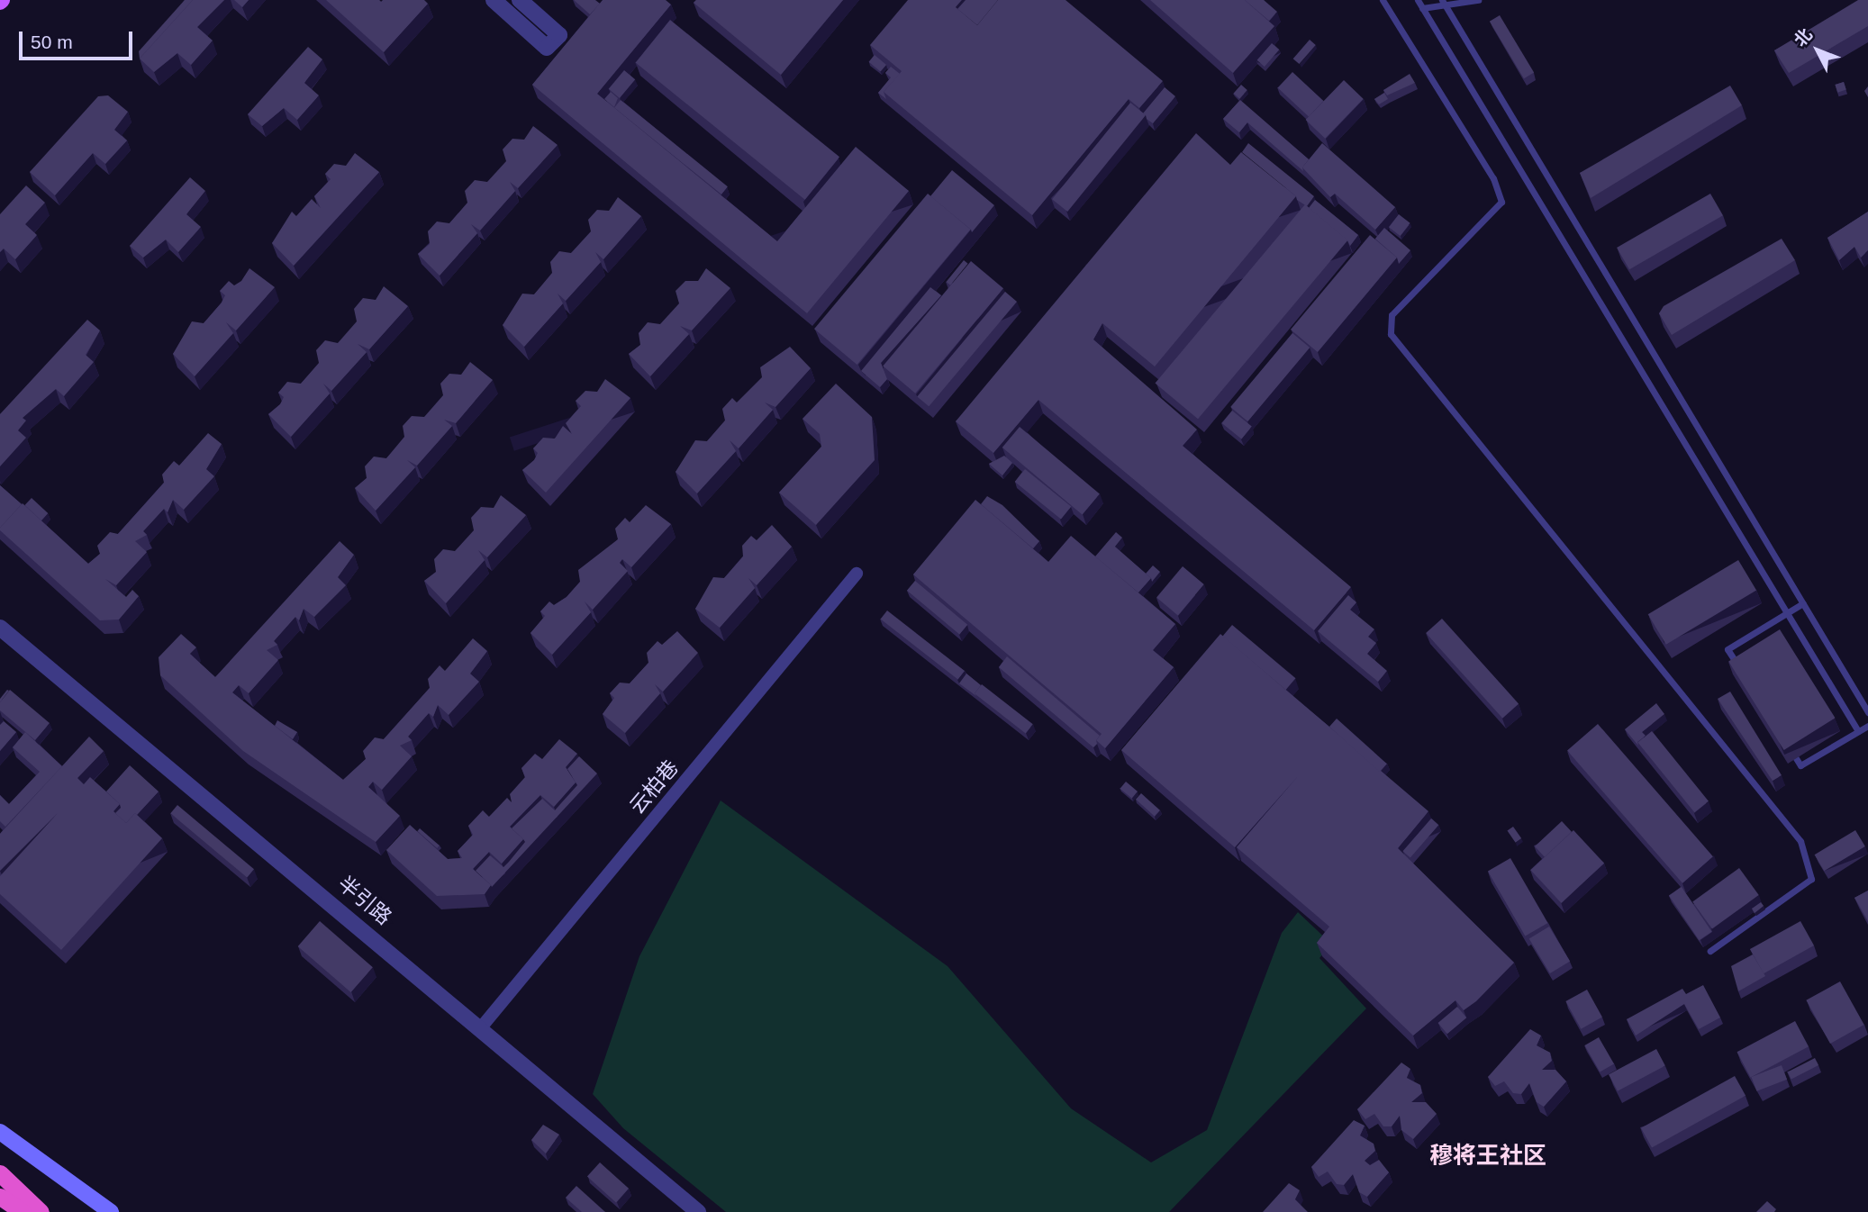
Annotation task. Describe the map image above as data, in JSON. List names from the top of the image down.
{
  "streets": {
    "street": ["云柏巷", "半引路"]
  },
  "crossings": [
    ["云柏巷", "半引路"]
  ],
  "districts": ["穆将王社区"],
  "scale_bar": "50 m",
  "north": "top left"
}
